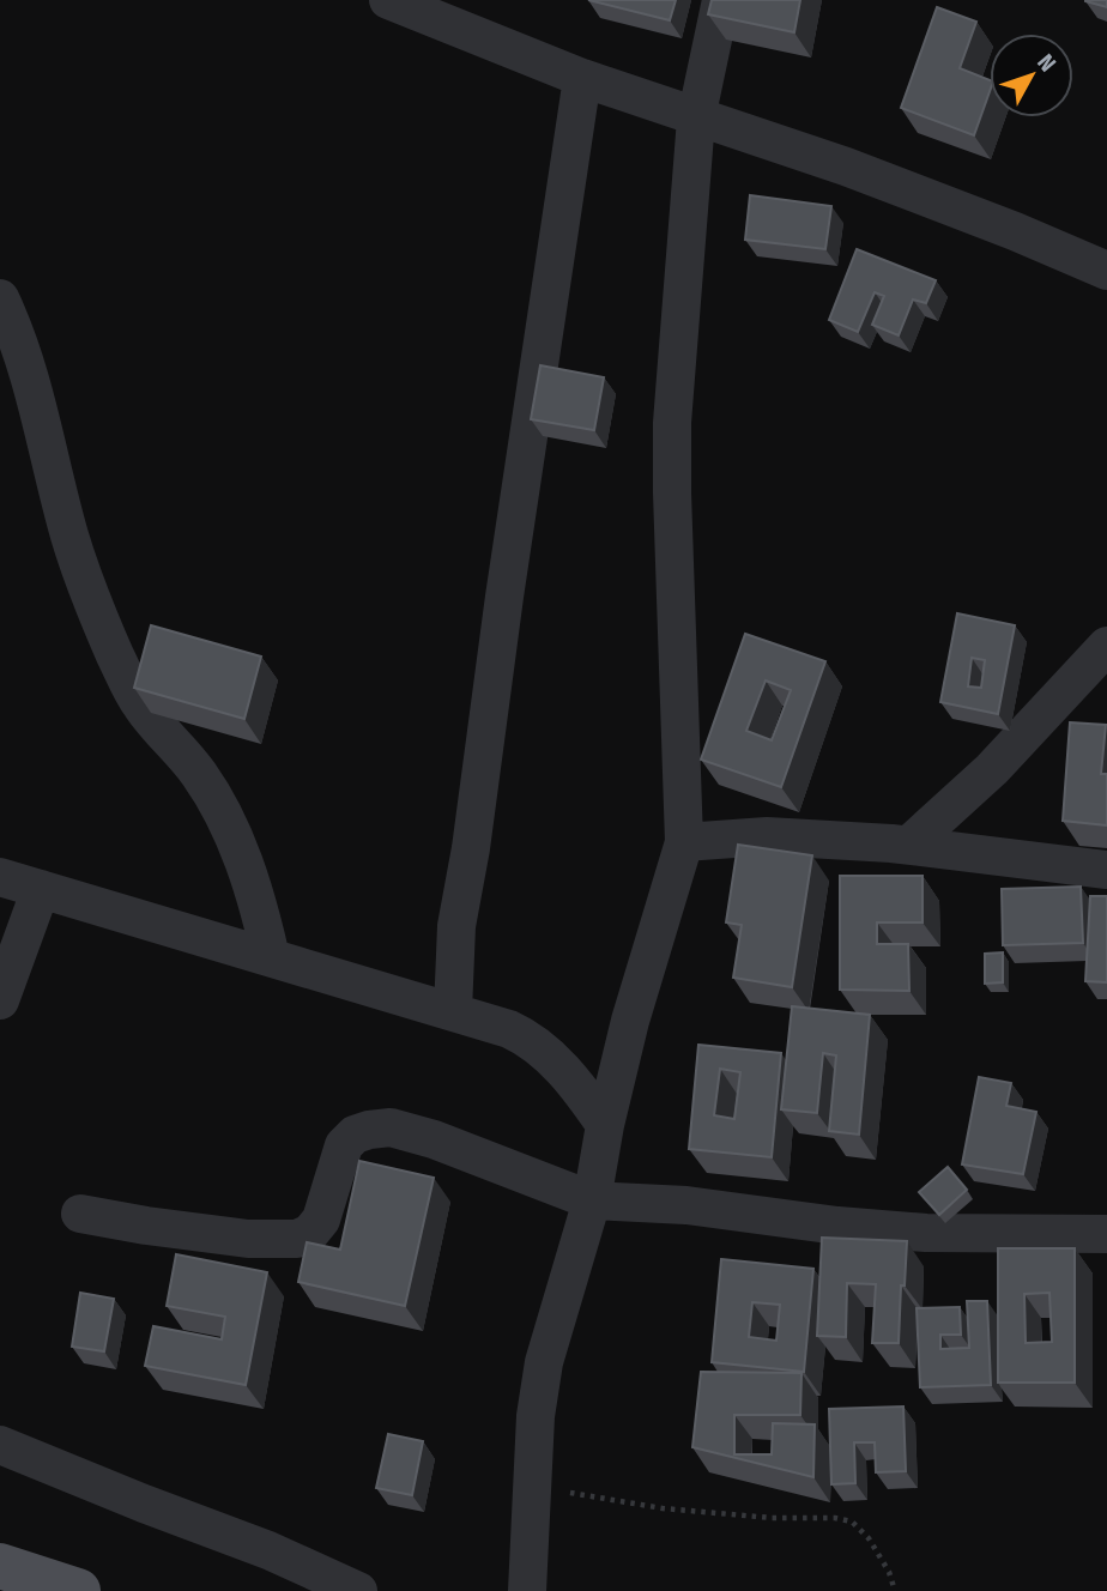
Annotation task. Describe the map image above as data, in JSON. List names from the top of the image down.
{
  "north": "top right"
}
